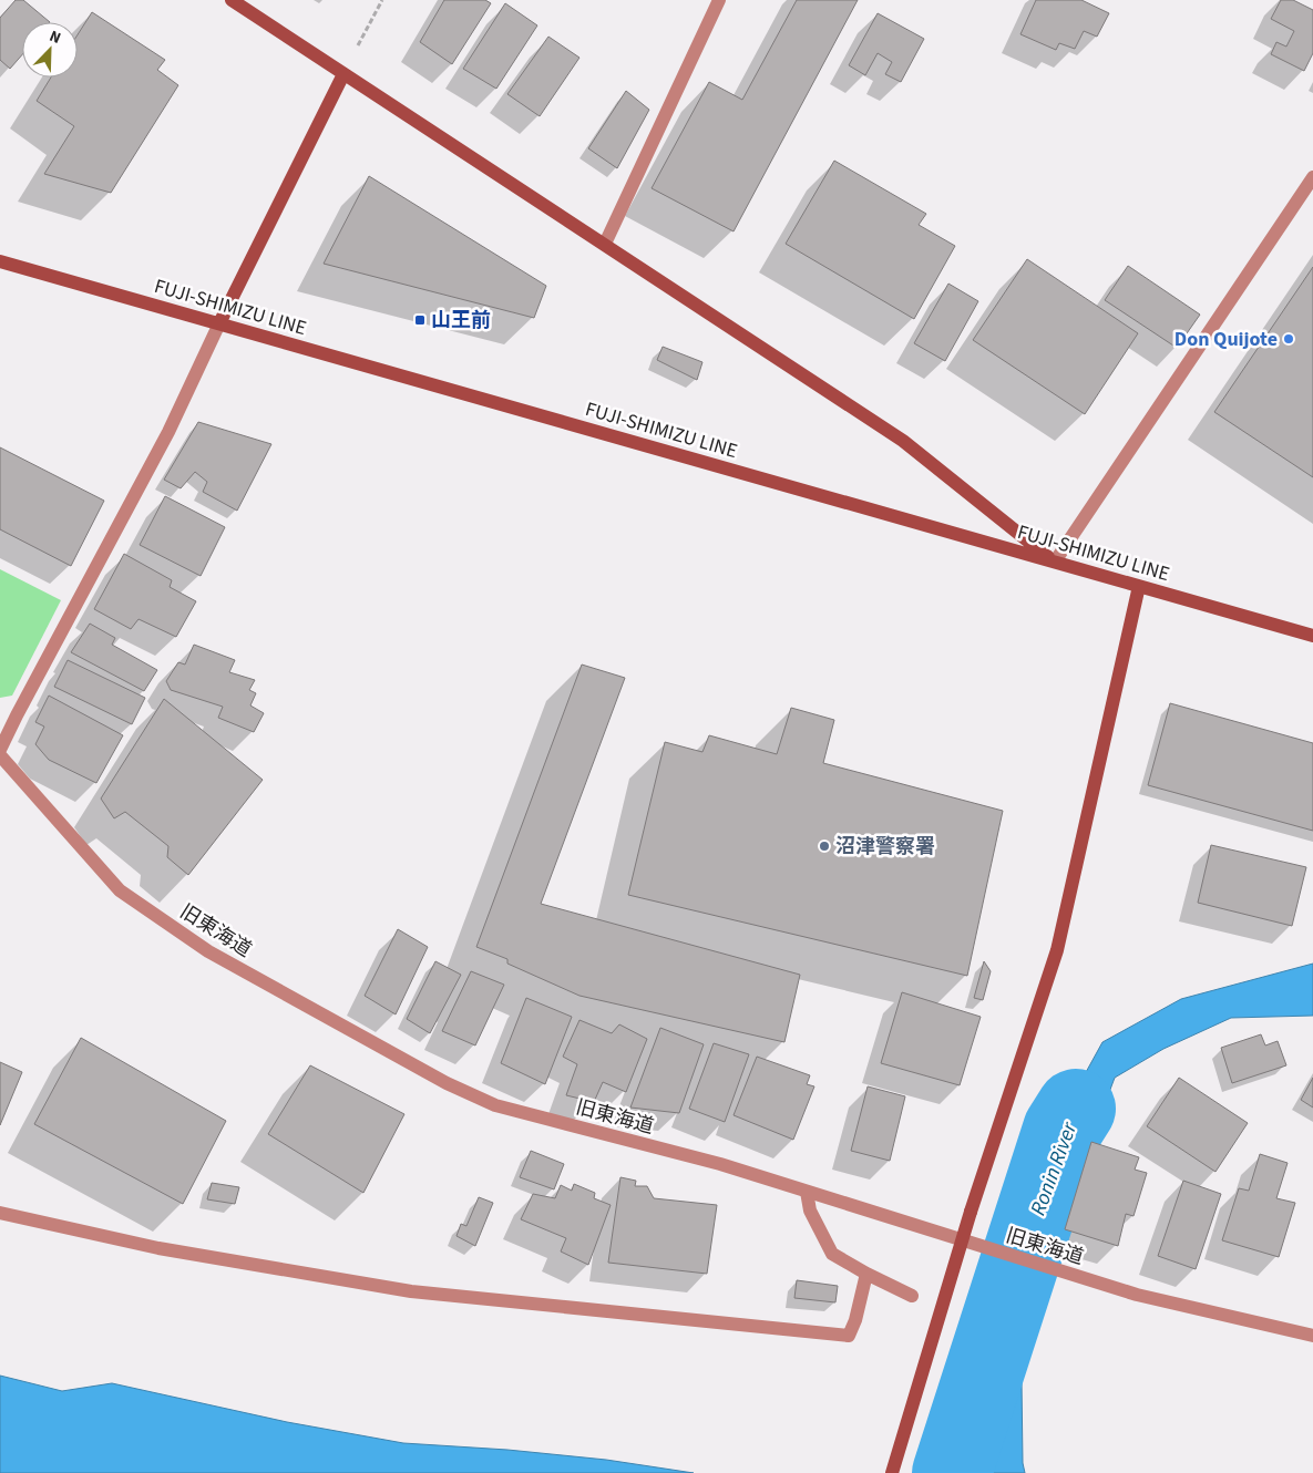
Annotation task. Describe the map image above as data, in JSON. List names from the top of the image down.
{
  "streets": {
    "street": ["FUJI-SHIMIZU LINE", "旧東海道"]
  },
  "water": ["Ronin River"],
  "places": {
    "transit": ["山王前"],
    "other": ["Don Quijote", "沼津警察署"]
  },
  "north": "top right"
}
